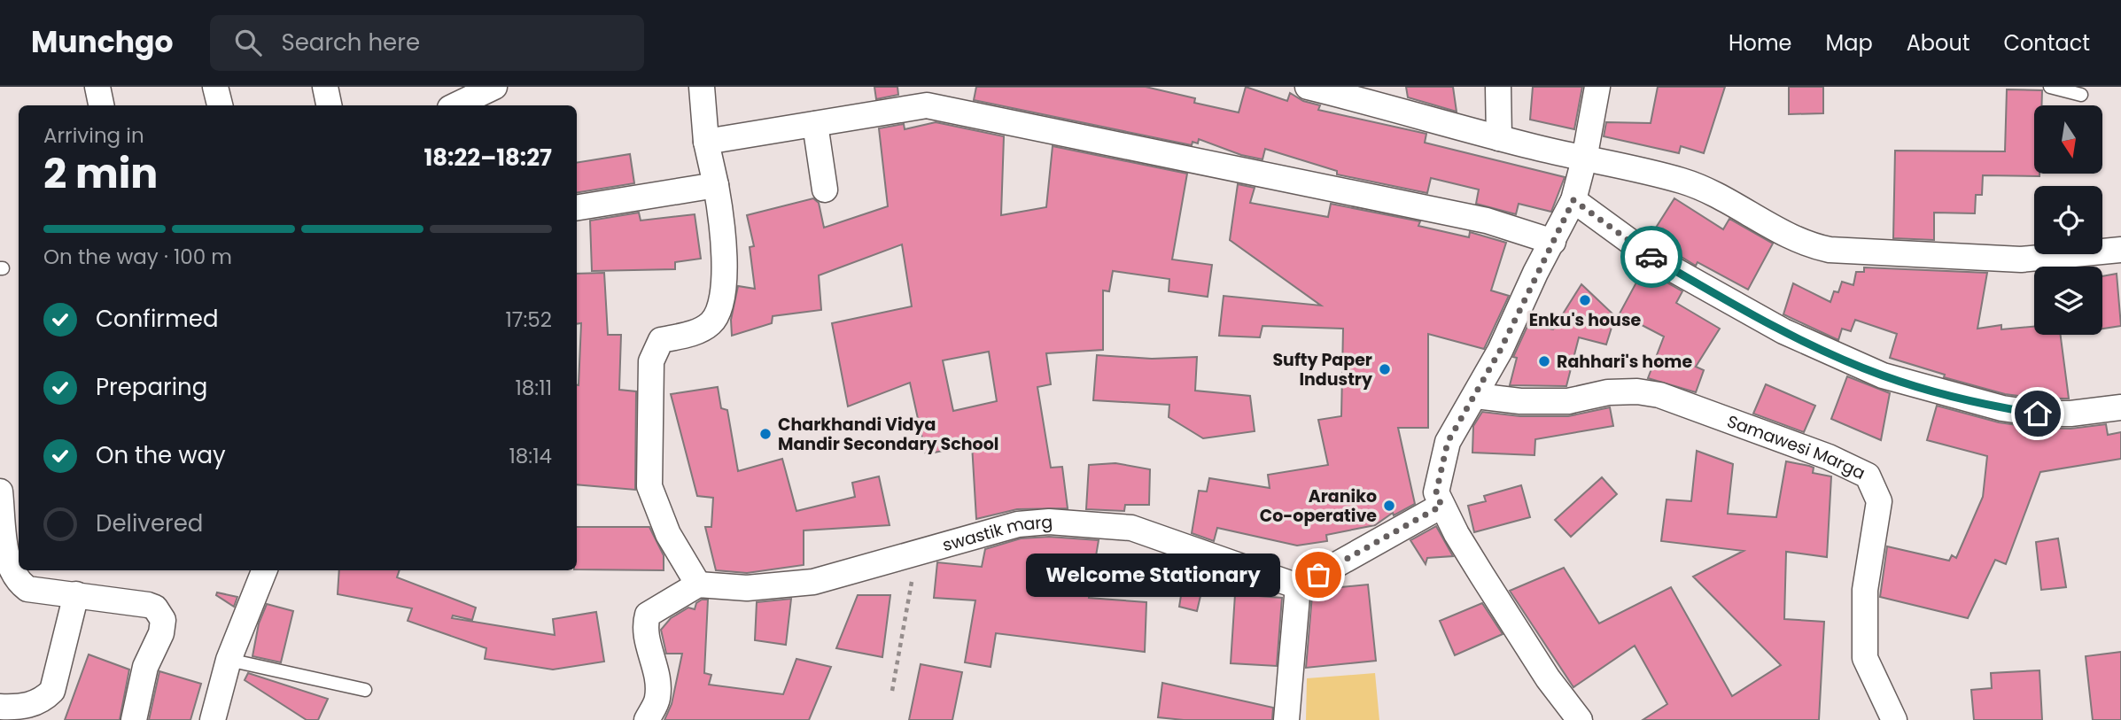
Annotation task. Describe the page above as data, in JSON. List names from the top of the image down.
{
  "streets": {
    "street": ["Samawesi Marga", "swastik marg"]
  },
  "places": [
    "Enku's house",
    "Rahhari's home",
    "Sufty Paper Industry",
    "Charkhandi Vidya Mandir Secondary School",
    "Araniko Co-operative",
    "Welcome Stationary"
  ],
  "north": "bottom",
  "page": {
    "header": "Munchgo",
    "search": "Search here",
    "nav": [
      "Home",
      "Map",
      "About",
      "Contact"
    ],
    "heading": ["2 min", "Arriving in", "18:22–18:27"],
    "bar": "On the way · 100 m",
    "list": [
      ["Confirmed", "17:52"],
      ["Preparing", "18:11"],
      ["On the way", "18:14"],
      "Delivered"
    ],
    "bubble": "Welcome Stationary"
  }
}
